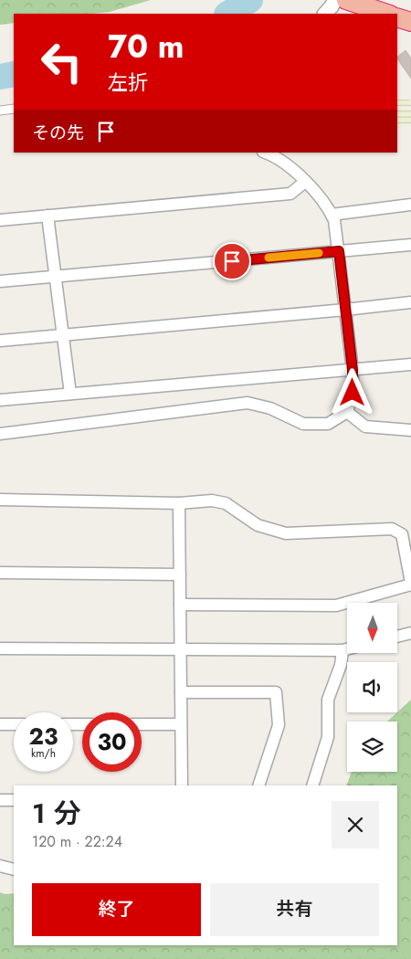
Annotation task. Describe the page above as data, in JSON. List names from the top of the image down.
{
  "north": "bottom",
  "page": {
    "turn": ["70 m", "左折"],
    "then": "その先",
    "speed": "23 km/h",
    "limit": "30",
    "heading": ["1 分", "120 m · 22:24"],
    "buttons": ["終了", "共有"]
  }
}
